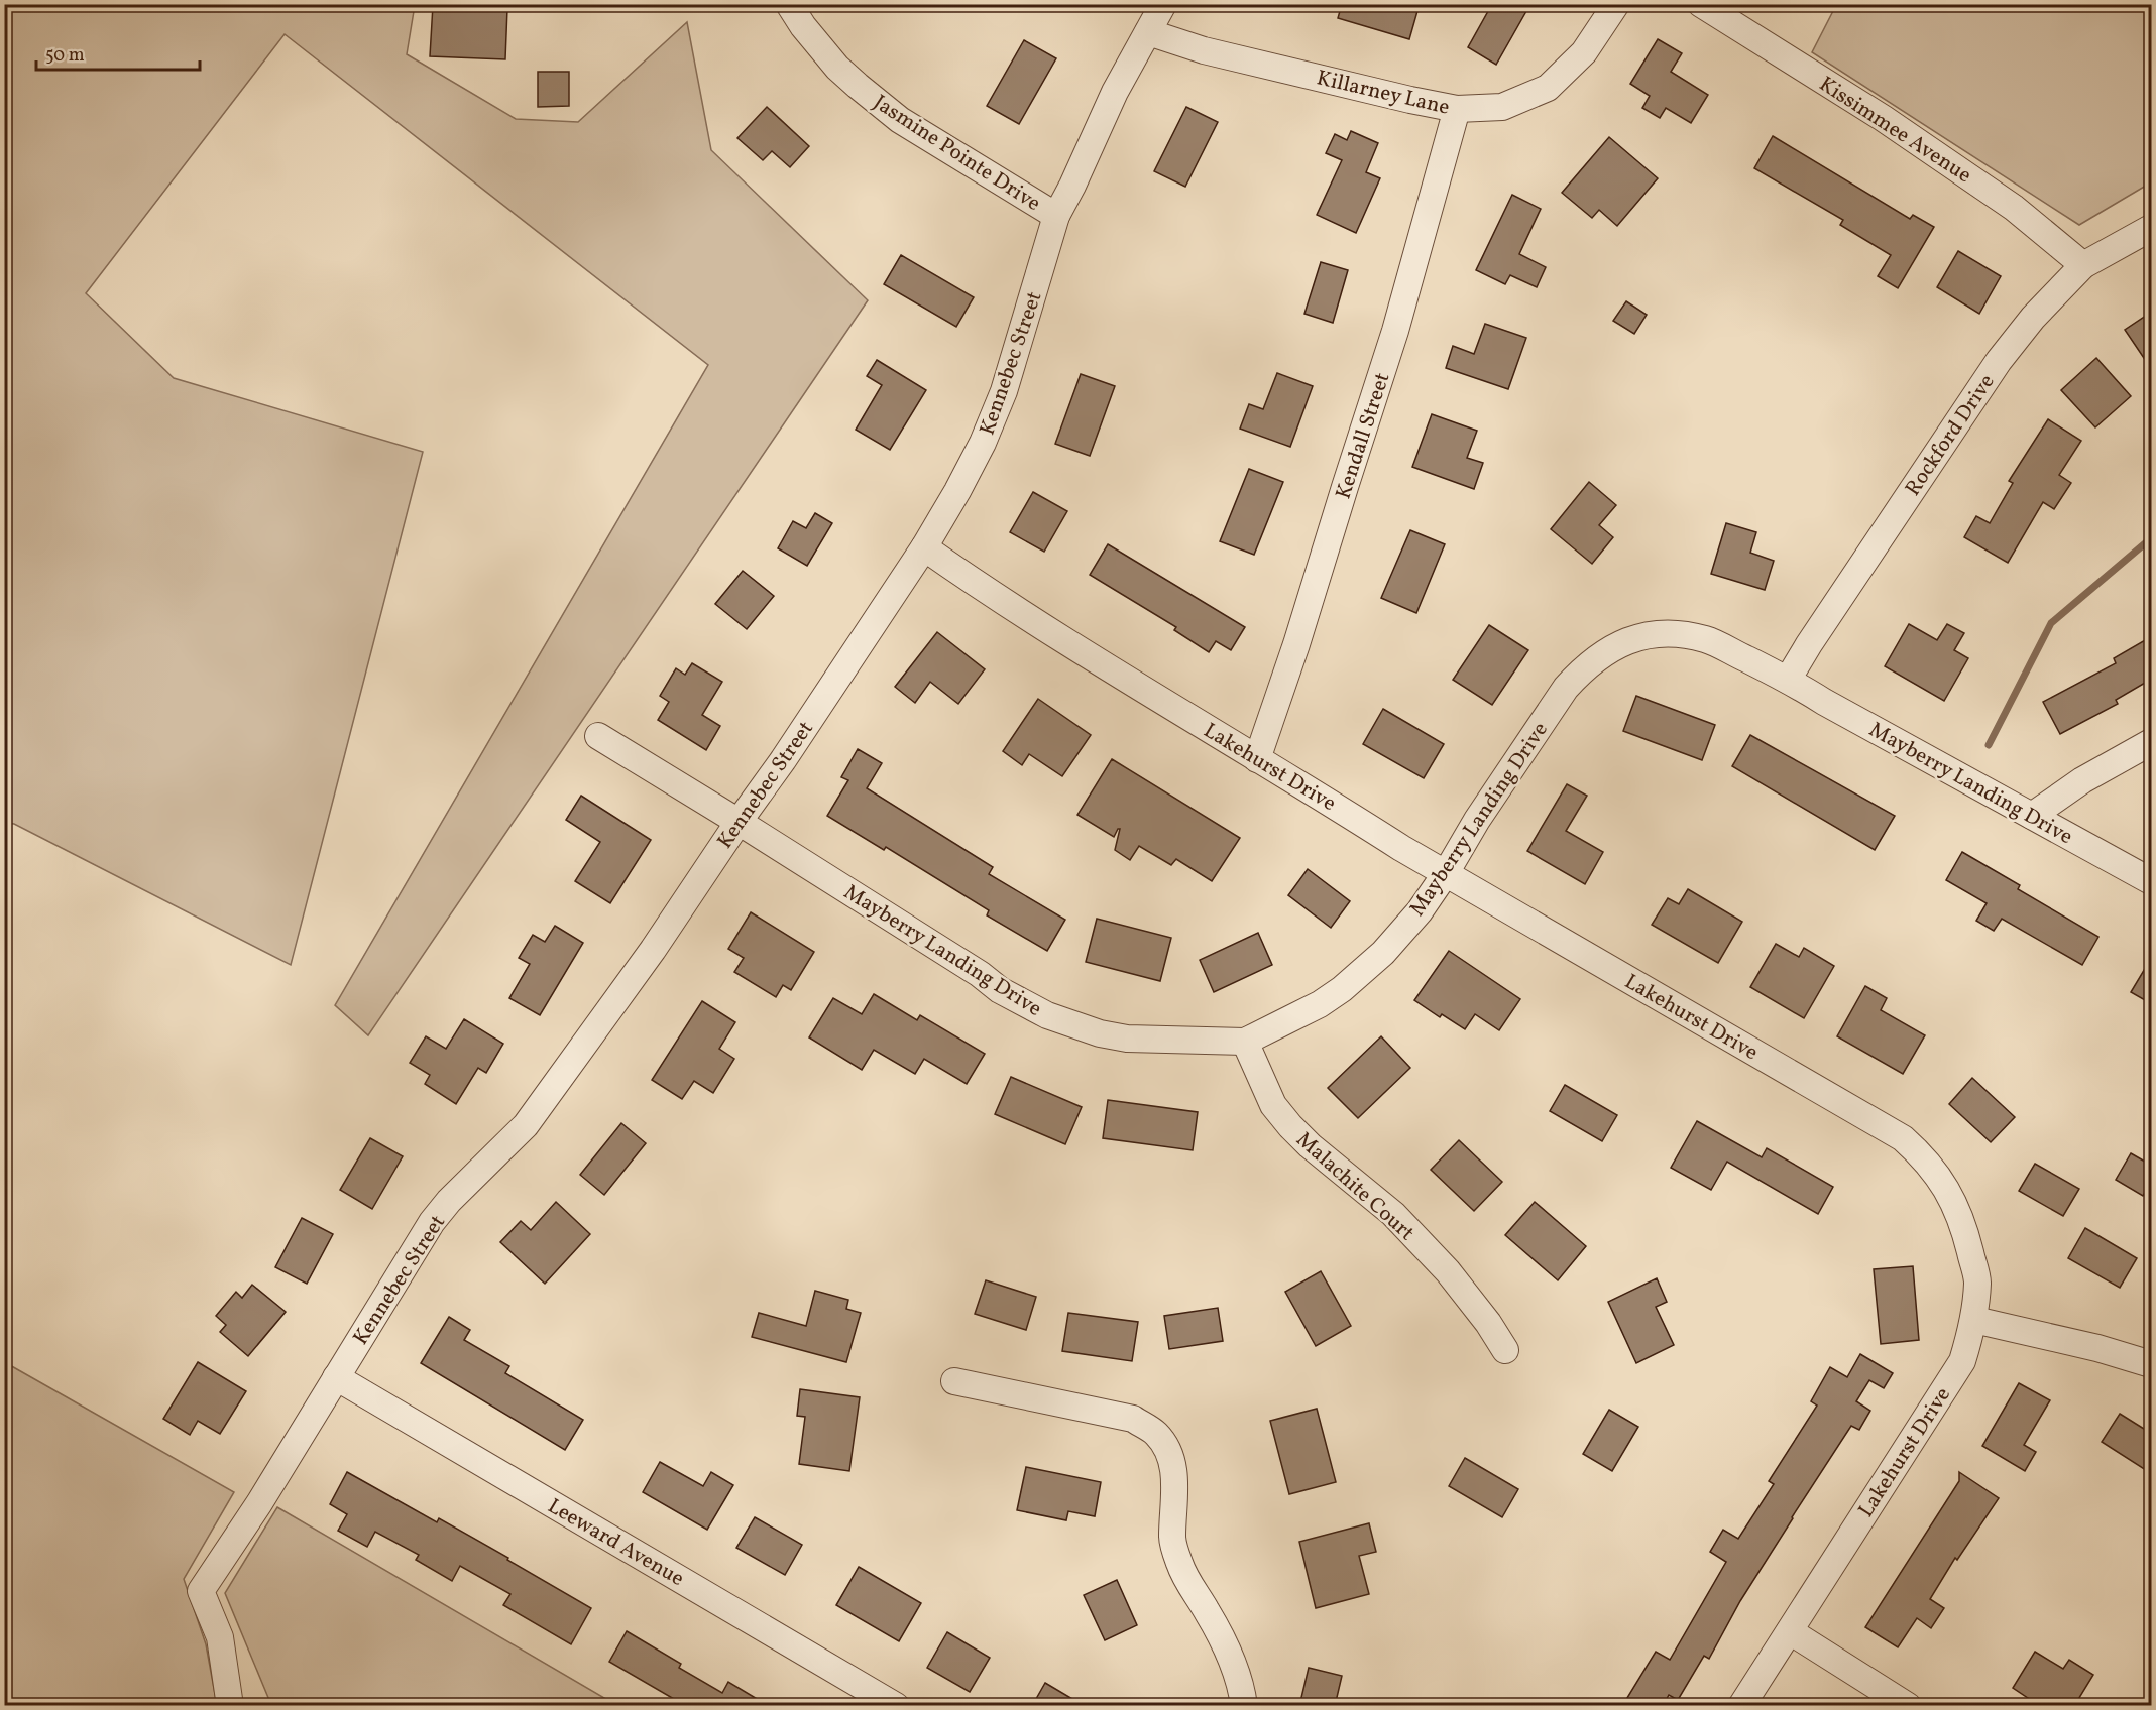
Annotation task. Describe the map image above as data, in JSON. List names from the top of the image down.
{
  "streets": {
    "street": [
      "Killarney Lane",
      "Kissimmee Avenue",
      "Jasmine Pointe Drive",
      "Kennebec Street",
      "Rockford Drive",
      "Kendall Street",
      "Lakehurst Drive",
      "Mayberry Landing Drive",
      "Malachite Court",
      "Leeward Avenue"
    ]
  },
  "crossings": [
    ["Killarney Lane", "Kennebec Street"],
    ["Killarney Lane", "Kendall Street"],
    ["Kissimmee Avenue", "Rockford Drive"],
    ["Jasmine Pointe Drive", "Kennebec Street"],
    ["Kennebec Street", "Lakehurst Drive"],
    ["Kennebec Street", "Mayberry Landing Drive"],
    ["Kennebec Street", "Leeward Avenue"],
    ["Rockford Drive", "Mayberry Landing Drive"],
    ["Kendall Street", "Lakehurst Drive"],
    ["Lakehurst Drive", "Mayberry Landing Drive"],
    ["Mayberry Landing Drive", "Malachite Court"]
  ],
  "scale_bar": "50 m"
}
